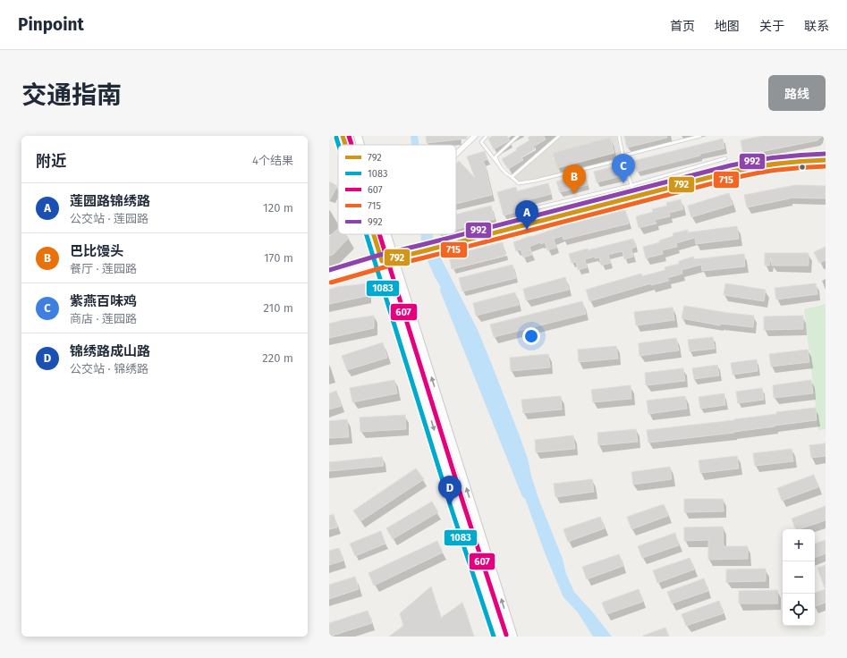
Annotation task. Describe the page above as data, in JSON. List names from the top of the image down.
{
  "lines": [
    "transit line 792",
    "transit line 607",
    "transit line 1083",
    "transit line 992",
    "transit line 715"
  ],
  "legend": [
    "792",
    "1083",
    "607",
    "715",
    "992"
  ],
  "page": {
    "header": "Pinpoint",
    "nav": [
      "首页",
      "地图",
      "关于",
      "联系"
    ],
    "title": "交通指南",
    "buttons": "路线",
    "heading": ["附近", "4个结果"],
    "pins": [
      "C",
      "B",
      "A",
      "D"
    ],
    "list": [
      {
        "mark": "A",
        "name": "莲园路锦绣路",
        "note": "公交站 · 莲园路",
        "value": "120 m"
      },
      {
        "mark": "B",
        "name": "巴比馒头",
        "note": "餐厅 · 莲园路",
        "value": "170 m"
      },
      {
        "mark": "C",
        "name": "紫燕百味鸡",
        "note": "商店 · 莲园路",
        "value": "210 m"
      },
      {
        "mark": "D",
        "name": "锦绣路成山路",
        "note": "公交站 · 锦绣路",
        "value": "220 m"
      }
    ],
    "map_buttons": ["+", "−"]
  }
}
